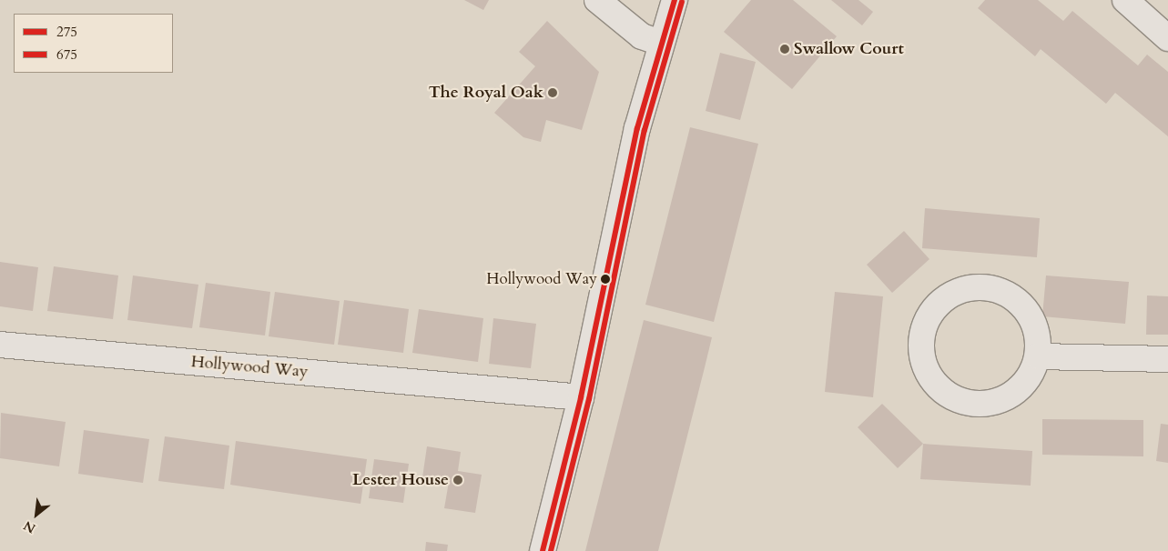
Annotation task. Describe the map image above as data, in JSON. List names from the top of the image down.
{
  "streets": {
    "street": ["Hollywood Way"]
  },
  "places": [
    "Swallow Court",
    "The Royal Oak",
    "Hollywood Way",
    "Lester House"
  ],
  "lines": ["transit line 275", "transit line 675"],
  "legend": ["275", "675"],
  "north": "bottom left"
}
